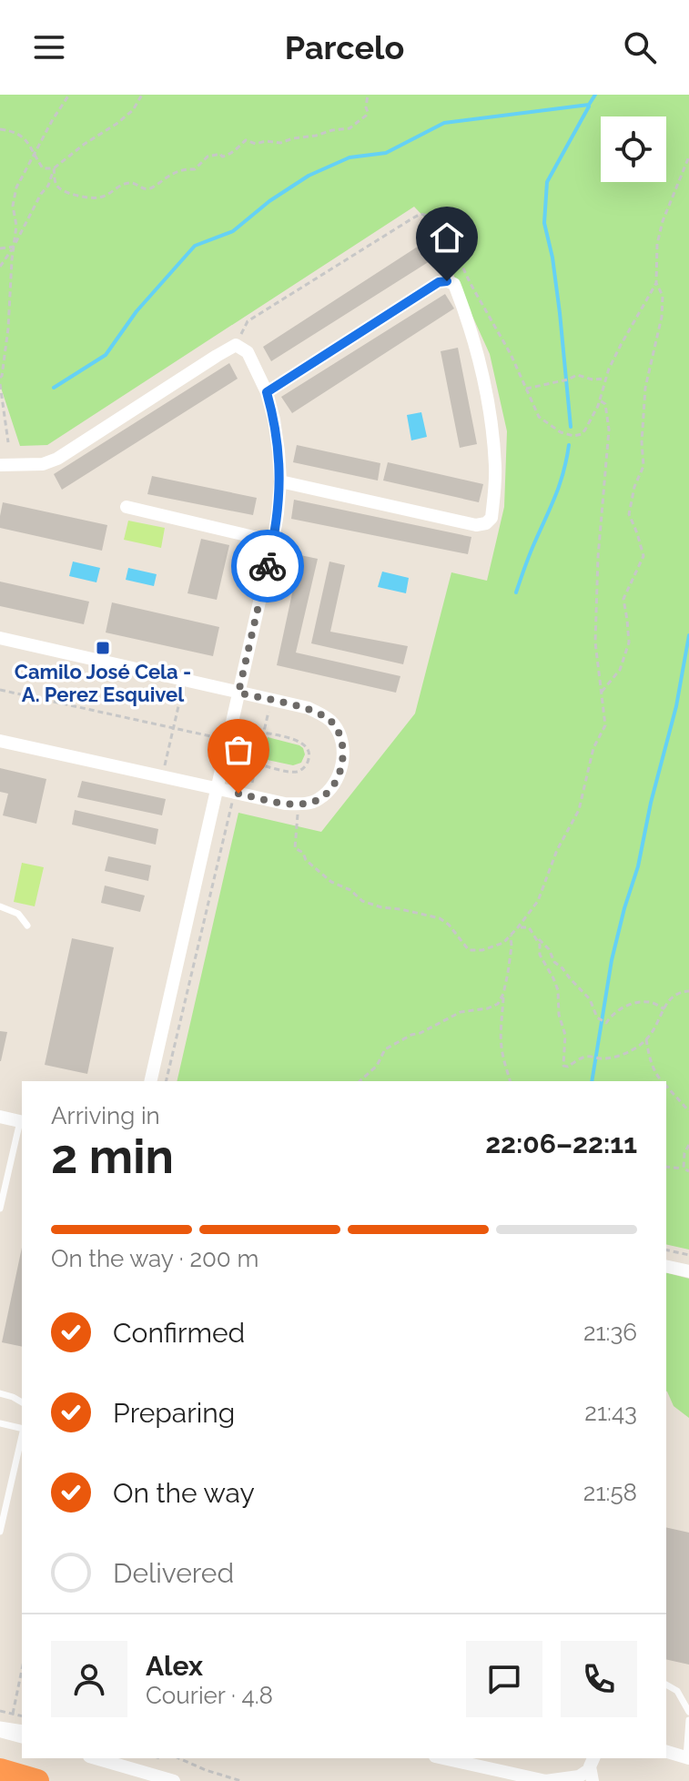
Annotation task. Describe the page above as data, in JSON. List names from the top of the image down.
{
  "places": {
    "transit": ["Camilo José Cela - A. Perez Esquivel"]
  },
  "page": {
    "header": "Parcelo",
    "heading": ["2 min", "Arriving in", "22:06–22:11"],
    "panel": ["Alex", "Courier · 4.8"],
    "bar": "On the way · 200 m",
    "list": [
      ["Confirmed", "21:36"],
      ["Preparing", "21:43"],
      ["On the way", "21:58"],
      "Delivered"
    ]
  }
}
